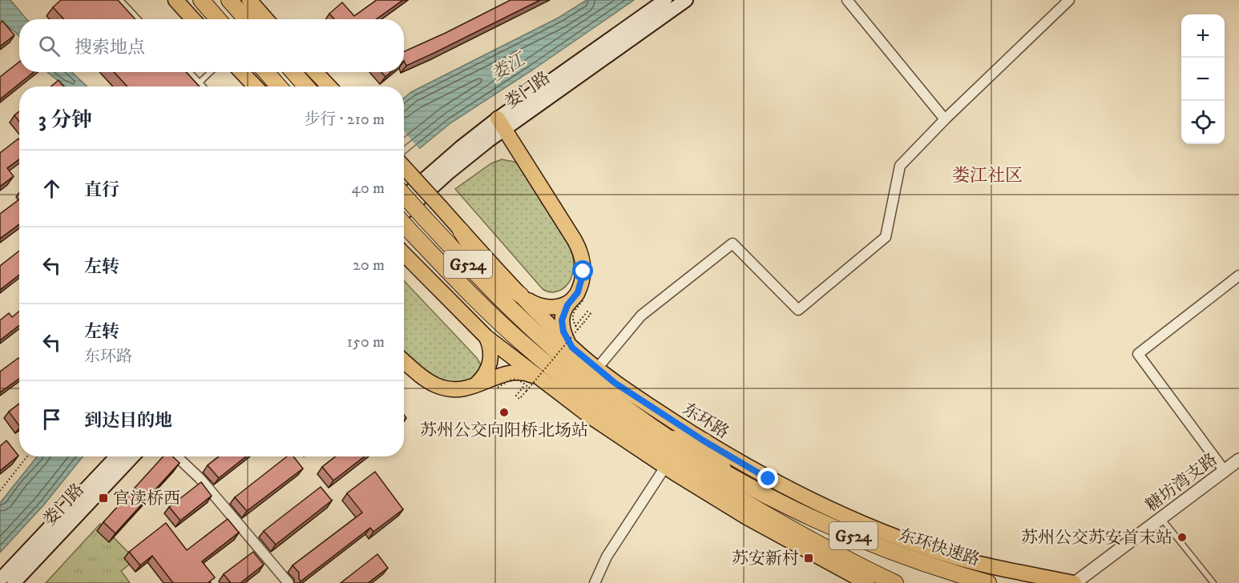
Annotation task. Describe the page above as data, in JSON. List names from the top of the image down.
{
  "streets": {
    "highway": ["G524", "东环快速路"],
    "main road": ["娄门路", "东环路"],
    "street": ["糖坊湾支路"]
  },
  "crossings": [
    ["东环路", "糖坊湾支路"]
  ],
  "districts": ["娄江社区"],
  "water": ["娄江"],
  "places": {
    "other": ["苏州公交向阳桥北场站", "苏州公交苏安首末站"],
    "transit": ["官渎桥西", "苏安新村"]
  },
  "page": {
    "map_buttons": ["+", "−"],
    "search": "搜索地点",
    "heading": ["3 分钟", "步行 · 210 m"],
    "list": [
      ["直行", "40 m"],
      ["左转", "20 m"],
      ["左转", "东环路", "150 m"],
      "到达目的地"
    ]
  }
}
